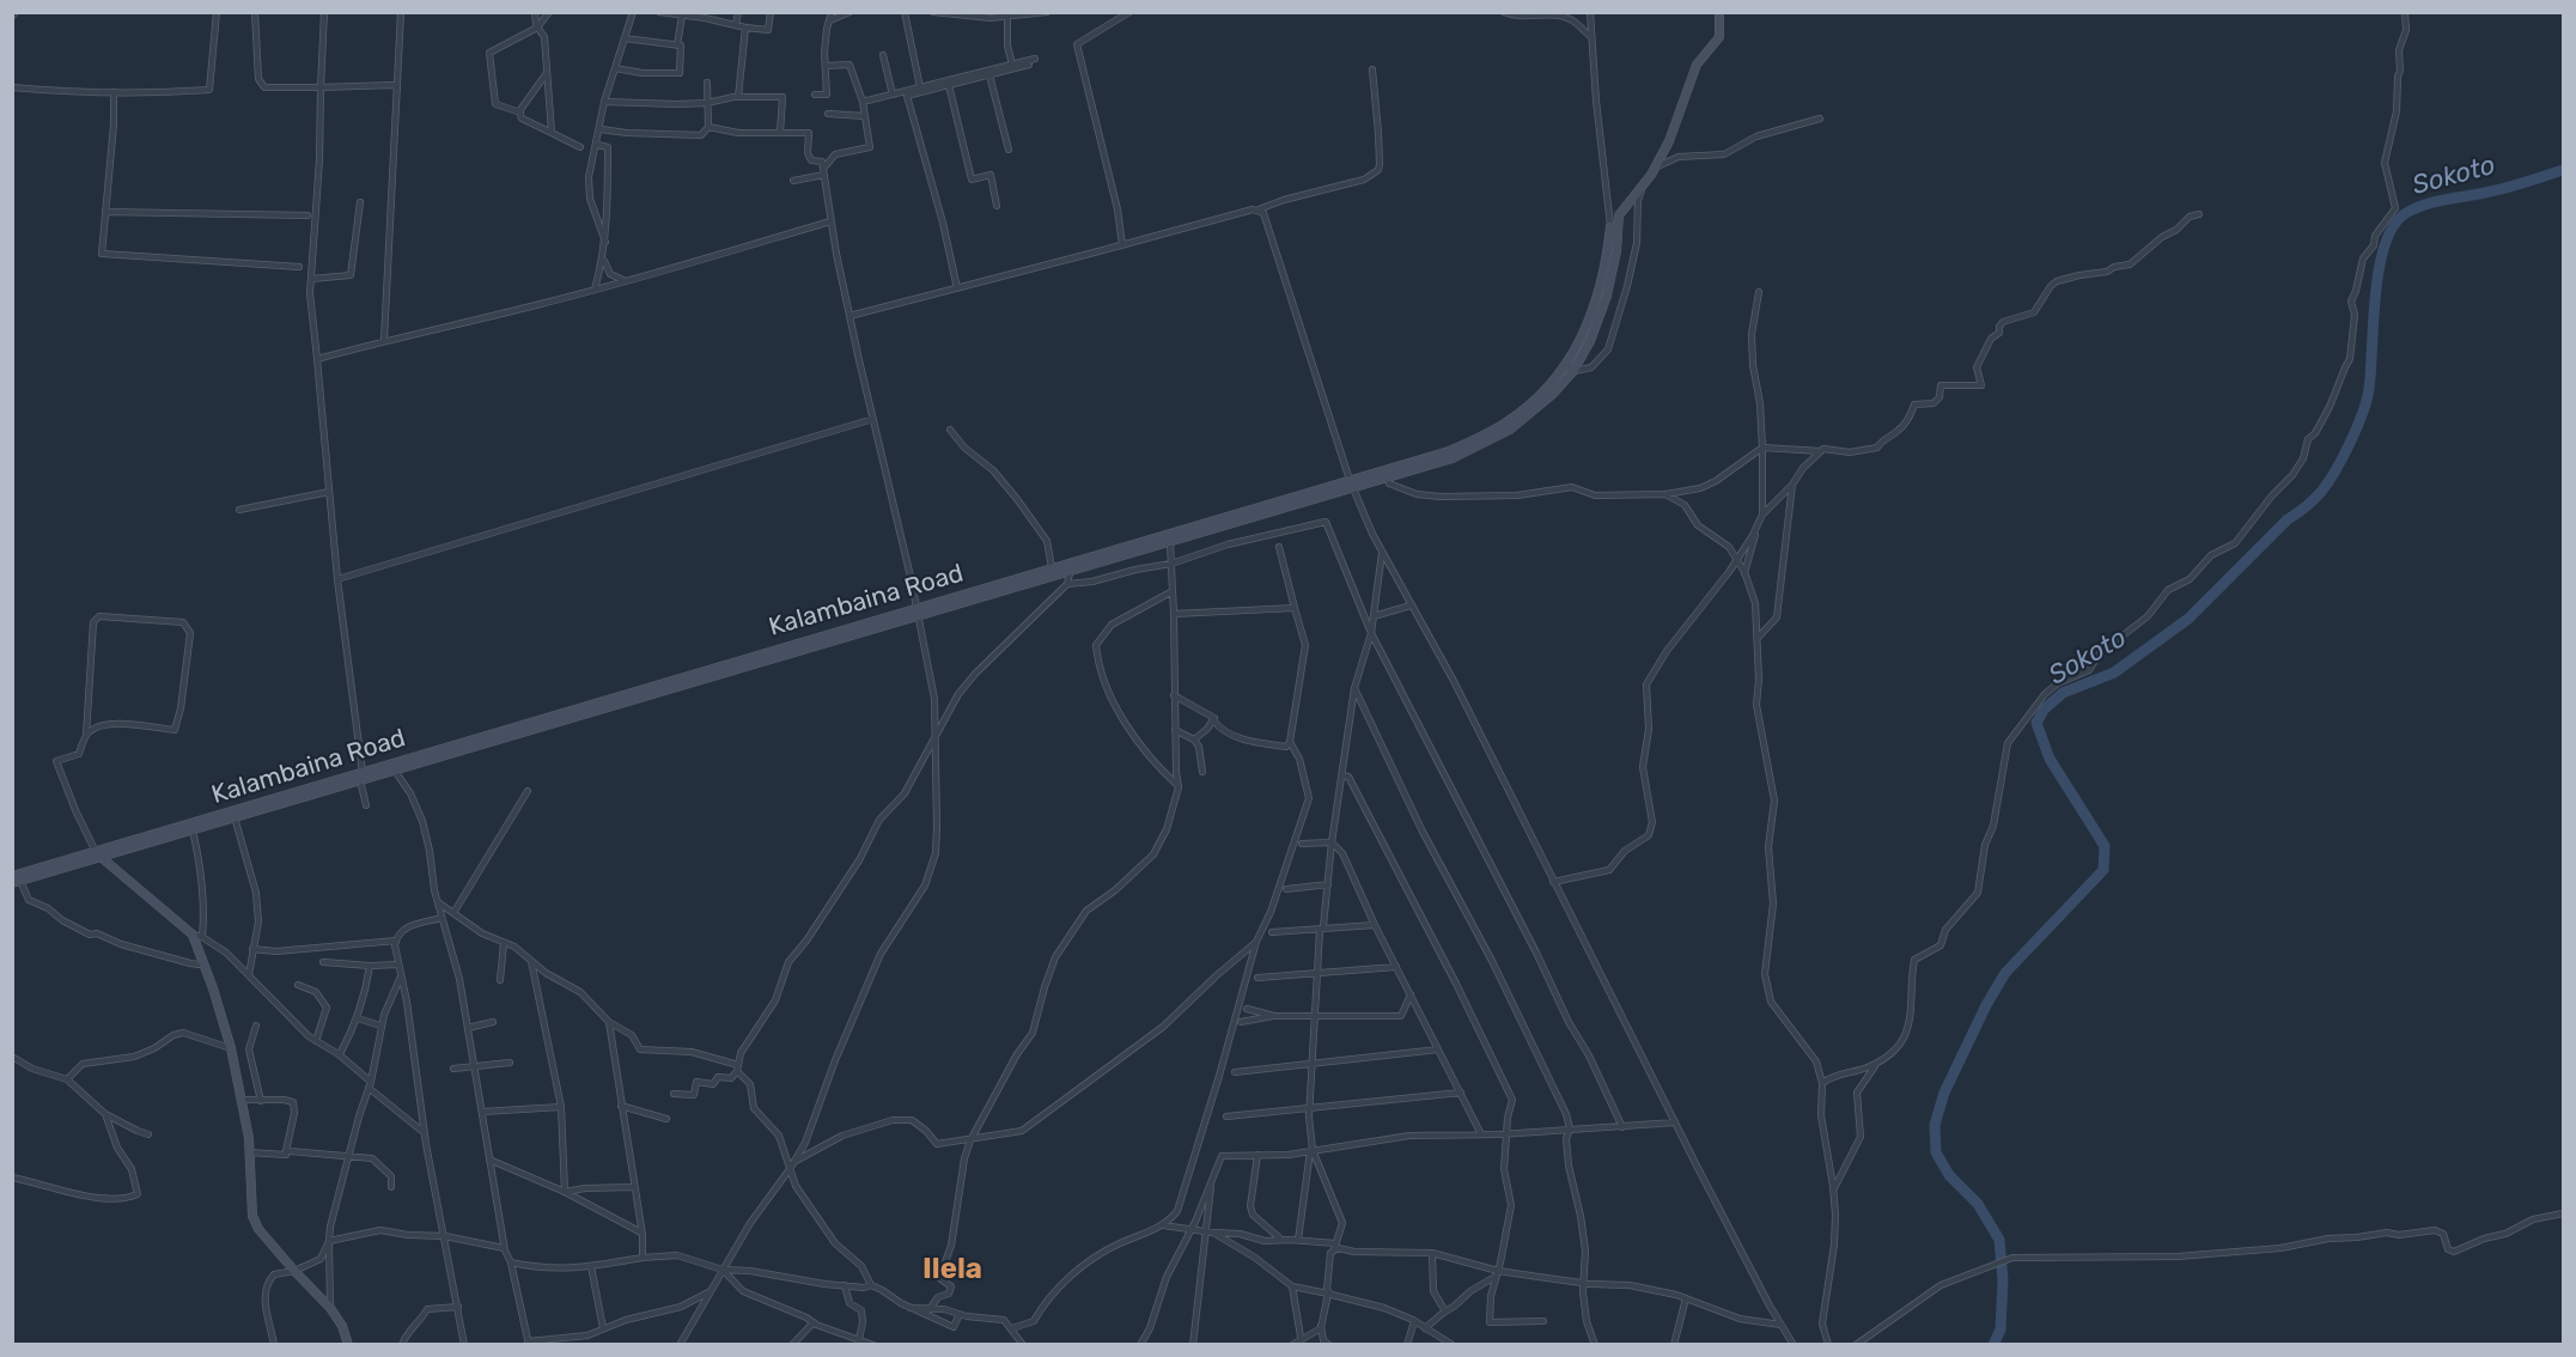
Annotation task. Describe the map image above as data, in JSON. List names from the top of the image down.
{
  "streets": {
    "main road": ["Kalambaina Road"]
  },
  "districts": ["Ilela"],
  "water": ["Sokoto"]
}
